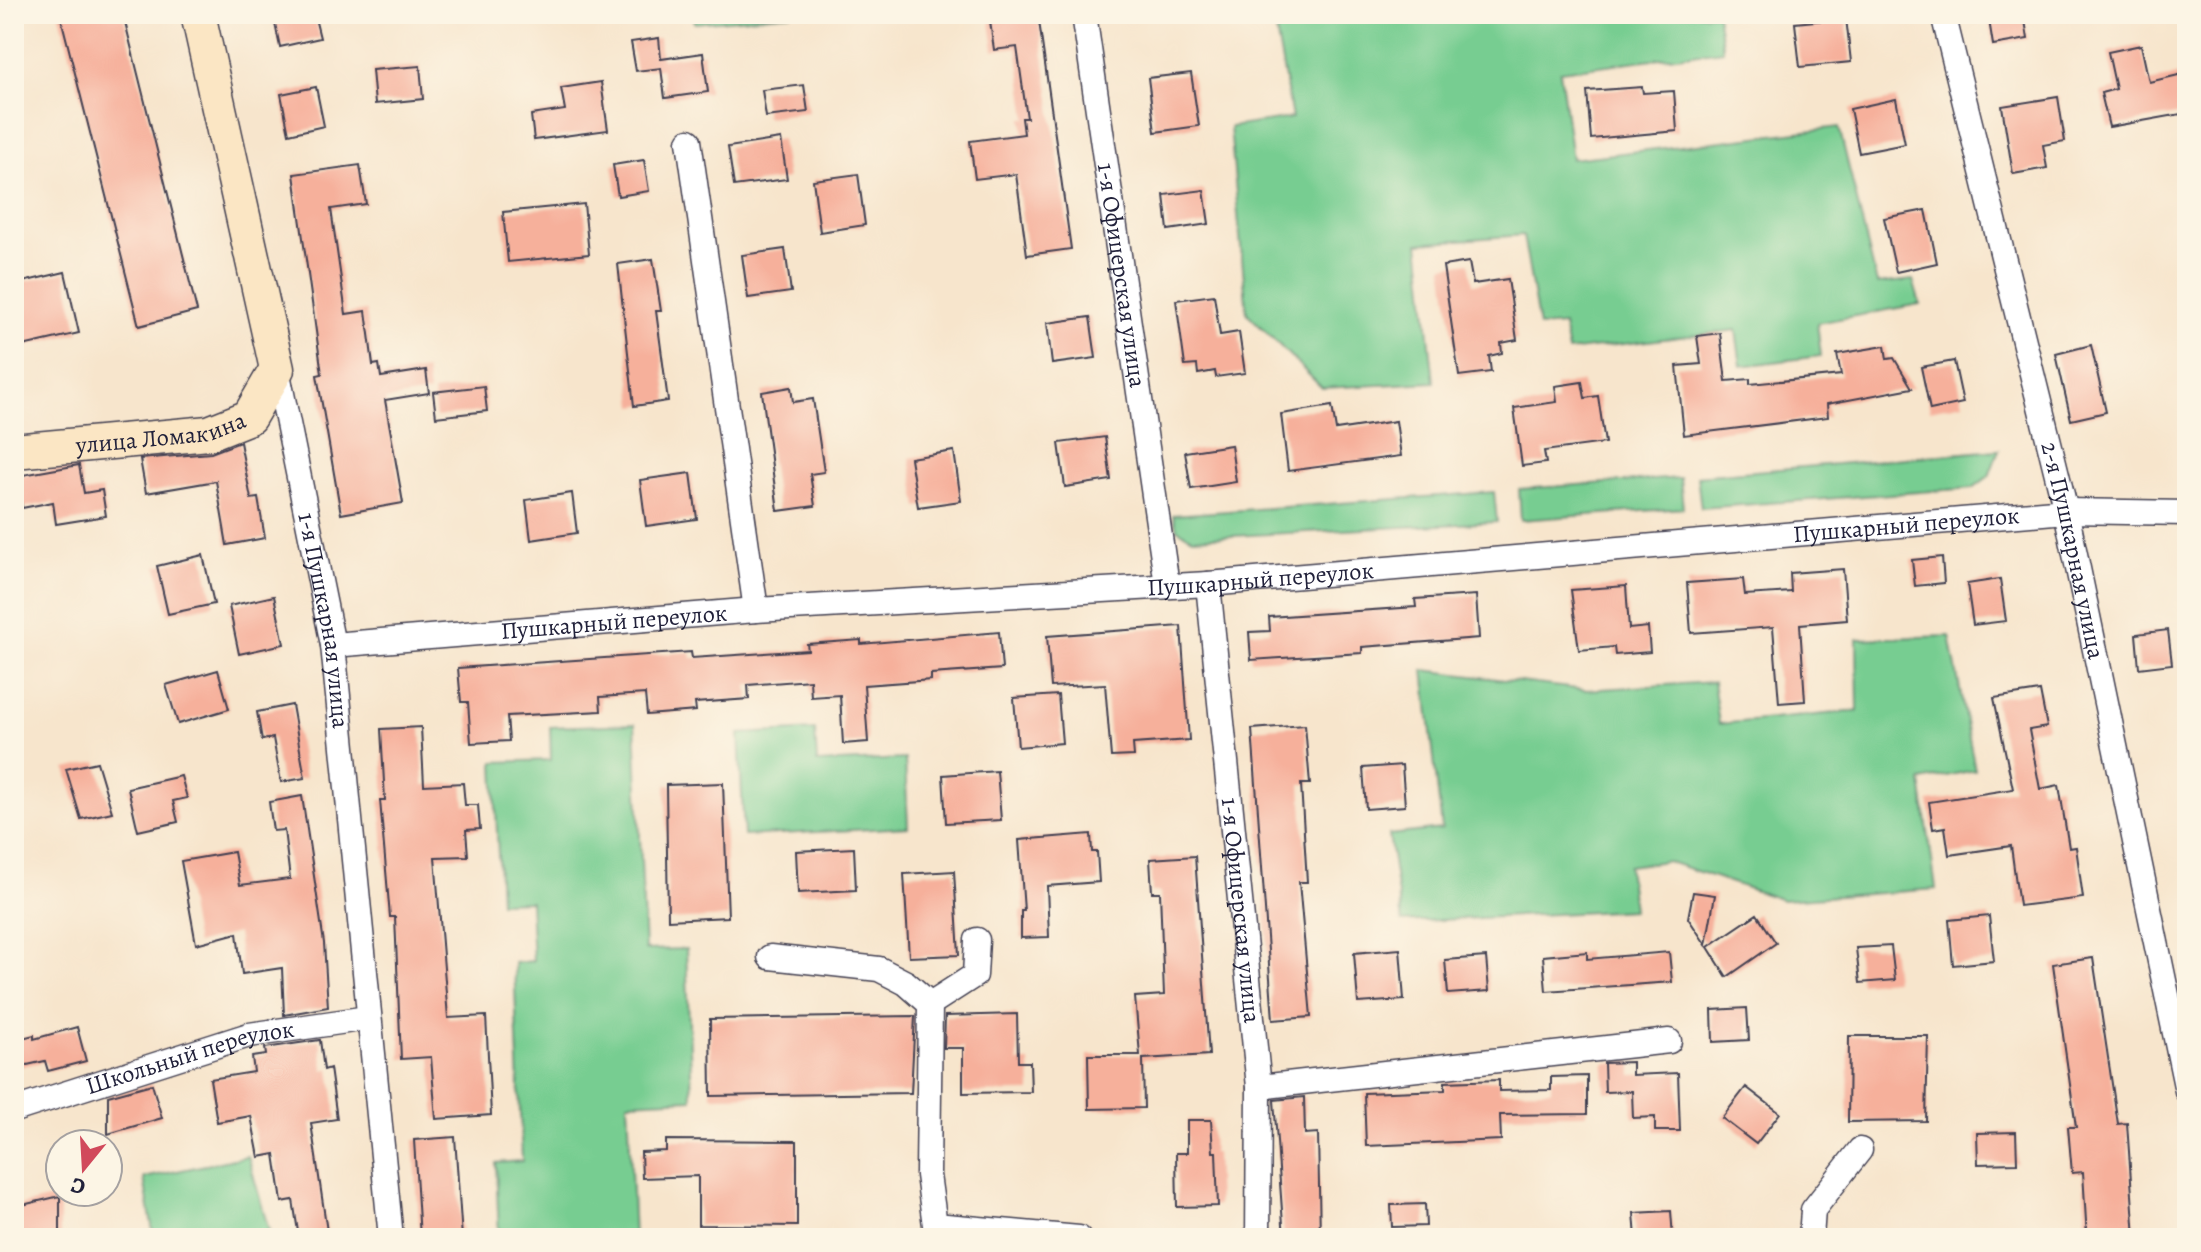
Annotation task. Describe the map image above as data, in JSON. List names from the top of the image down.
{
  "streets": {
    "main road": ["улица Ломакина", "1-я Пушкарная улица"],
    "street": [
      "1-я Офицерская улица",
      "Пушкарный переулок",
      "2-я Пушкарная улица",
      "Школьный переулок"
    ]
  },
  "crossings": [
    ["1-я Офицерская улица", "Пушкарный переулок"],
    ["улица Ломакина", "1-я Пушкарная улица"],
    ["Пушкарный переулок", "2-я Пушкарная улица"],
    ["Пушкарный переулок", "1-я Пушкарная улица"],
    ["1-я Пушкарная улица", "Школьный переулок"]
  ],
  "north": "bottom"
}
